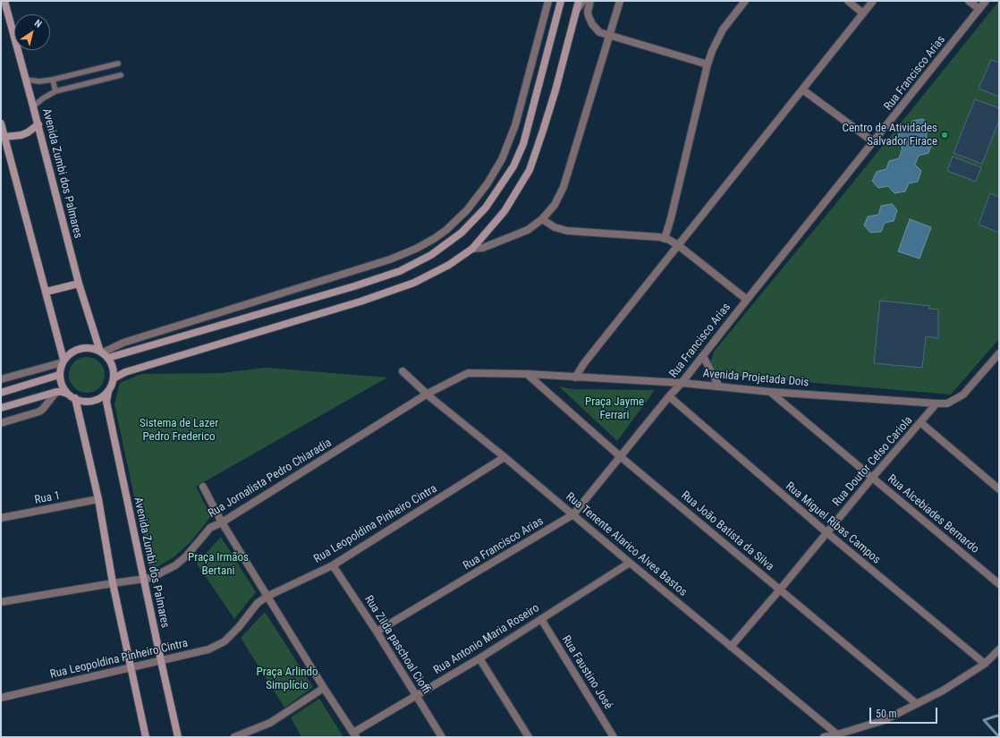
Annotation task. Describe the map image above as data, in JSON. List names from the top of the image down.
{
  "streets": {
    "main road": ["Avenida Zumbi dos Palmares"],
    "street": [
      "Rua Francisco Arias",
      "Avenida Projetada Dois",
      "Rua Doutor Celso Cariola",
      "Rua Jornalista Pedro Chiaradia",
      "Rua 1",
      "Rua Alcebiades Bernardo",
      "Rua Miguel Ribas Campos",
      "Rua Leopoldina Pinheiro Cintra",
      "Rua João Batista da Silva",
      "Rua Tenente Alarico Alves Bastos",
      "Rua Antonio Maria Roseiro",
      "Rua Zilda paschoal Cioffi",
      "Rua Faustino José"
    ]
  },
  "crossings": [
    ["Rua Francisco Arias", "Avenida Projetada Dois"],
    ["Rua Francisco Arias", "Rua Miguel Ribas Campos"],
    ["Rua Francisco Arias", "Rua João Batista da Silva"],
    ["Rua Francisco Arias", "Rua Tenente Alarico Alves Bastos"],
    ["Rua Francisco Arias", "Rua Zilda paschoal Cioffi"],
    ["Avenida Zumbi dos Palmares", "Rua Jornalista Pedro Chiaradia"],
    ["Avenida Zumbi dos Palmares", "Rua Leopoldina Pinheiro Cintra"],
    ["Avenida Projetada Dois", "Rua Doutor Celso Cariola"],
    ["Avenida Projetada Dois", "Rua Jornalista Pedro Chiaradia"],
    ["Avenida Projetada Dois", "Rua Alcebiades Bernardo"],
    ["Avenida Projetada Dois", "Rua João Batista da Silva"],
    ["Avenida Projetada Dois", "Rua Tenente Alarico Alves Bastos"],
    ["Rua Doutor Celso Cariola", "Rua Alcebiades Bernardo"],
    ["Rua Doutor Celso Cariola", "Rua Miguel Ribas Campos"],
    ["Rua Doutor Celso Cariola", "Rua João Batista da Silva"],
    ["Rua Doutor Celso Cariola", "Rua Tenente Alarico Alves Bastos"],
    ["Rua Jornalista Pedro Chiaradia", "Rua Tenente Alarico Alves Bastos"],
    ["Rua Leopoldina Pinheiro Cintra", "Rua Tenente Alarico Alves Bastos"],
    ["Rua Leopoldina Pinheiro Cintra", "Rua Zilda paschoal Cioffi"],
    ["Rua Tenente Alarico Alves Bastos", "Rua Antonio Maria Roseiro"],
    ["Rua Antonio Maria Roseiro", "Rua Zilda paschoal Cioffi"],
    ["Rua Antonio Maria Roseiro", "Rua Faustino José"]
  ],
  "parks": [
    "Praça Jayme Ferrari",
    "Sistema de Lazer Pedro Frederico",
    "Praça Irmãos Bertani",
    "Praça Arlindo Simplício"
  ],
  "places": ["Centro de Atividades Salvador Firace"],
  "scale_bar": "50 m",
  "north": "top right"
}
